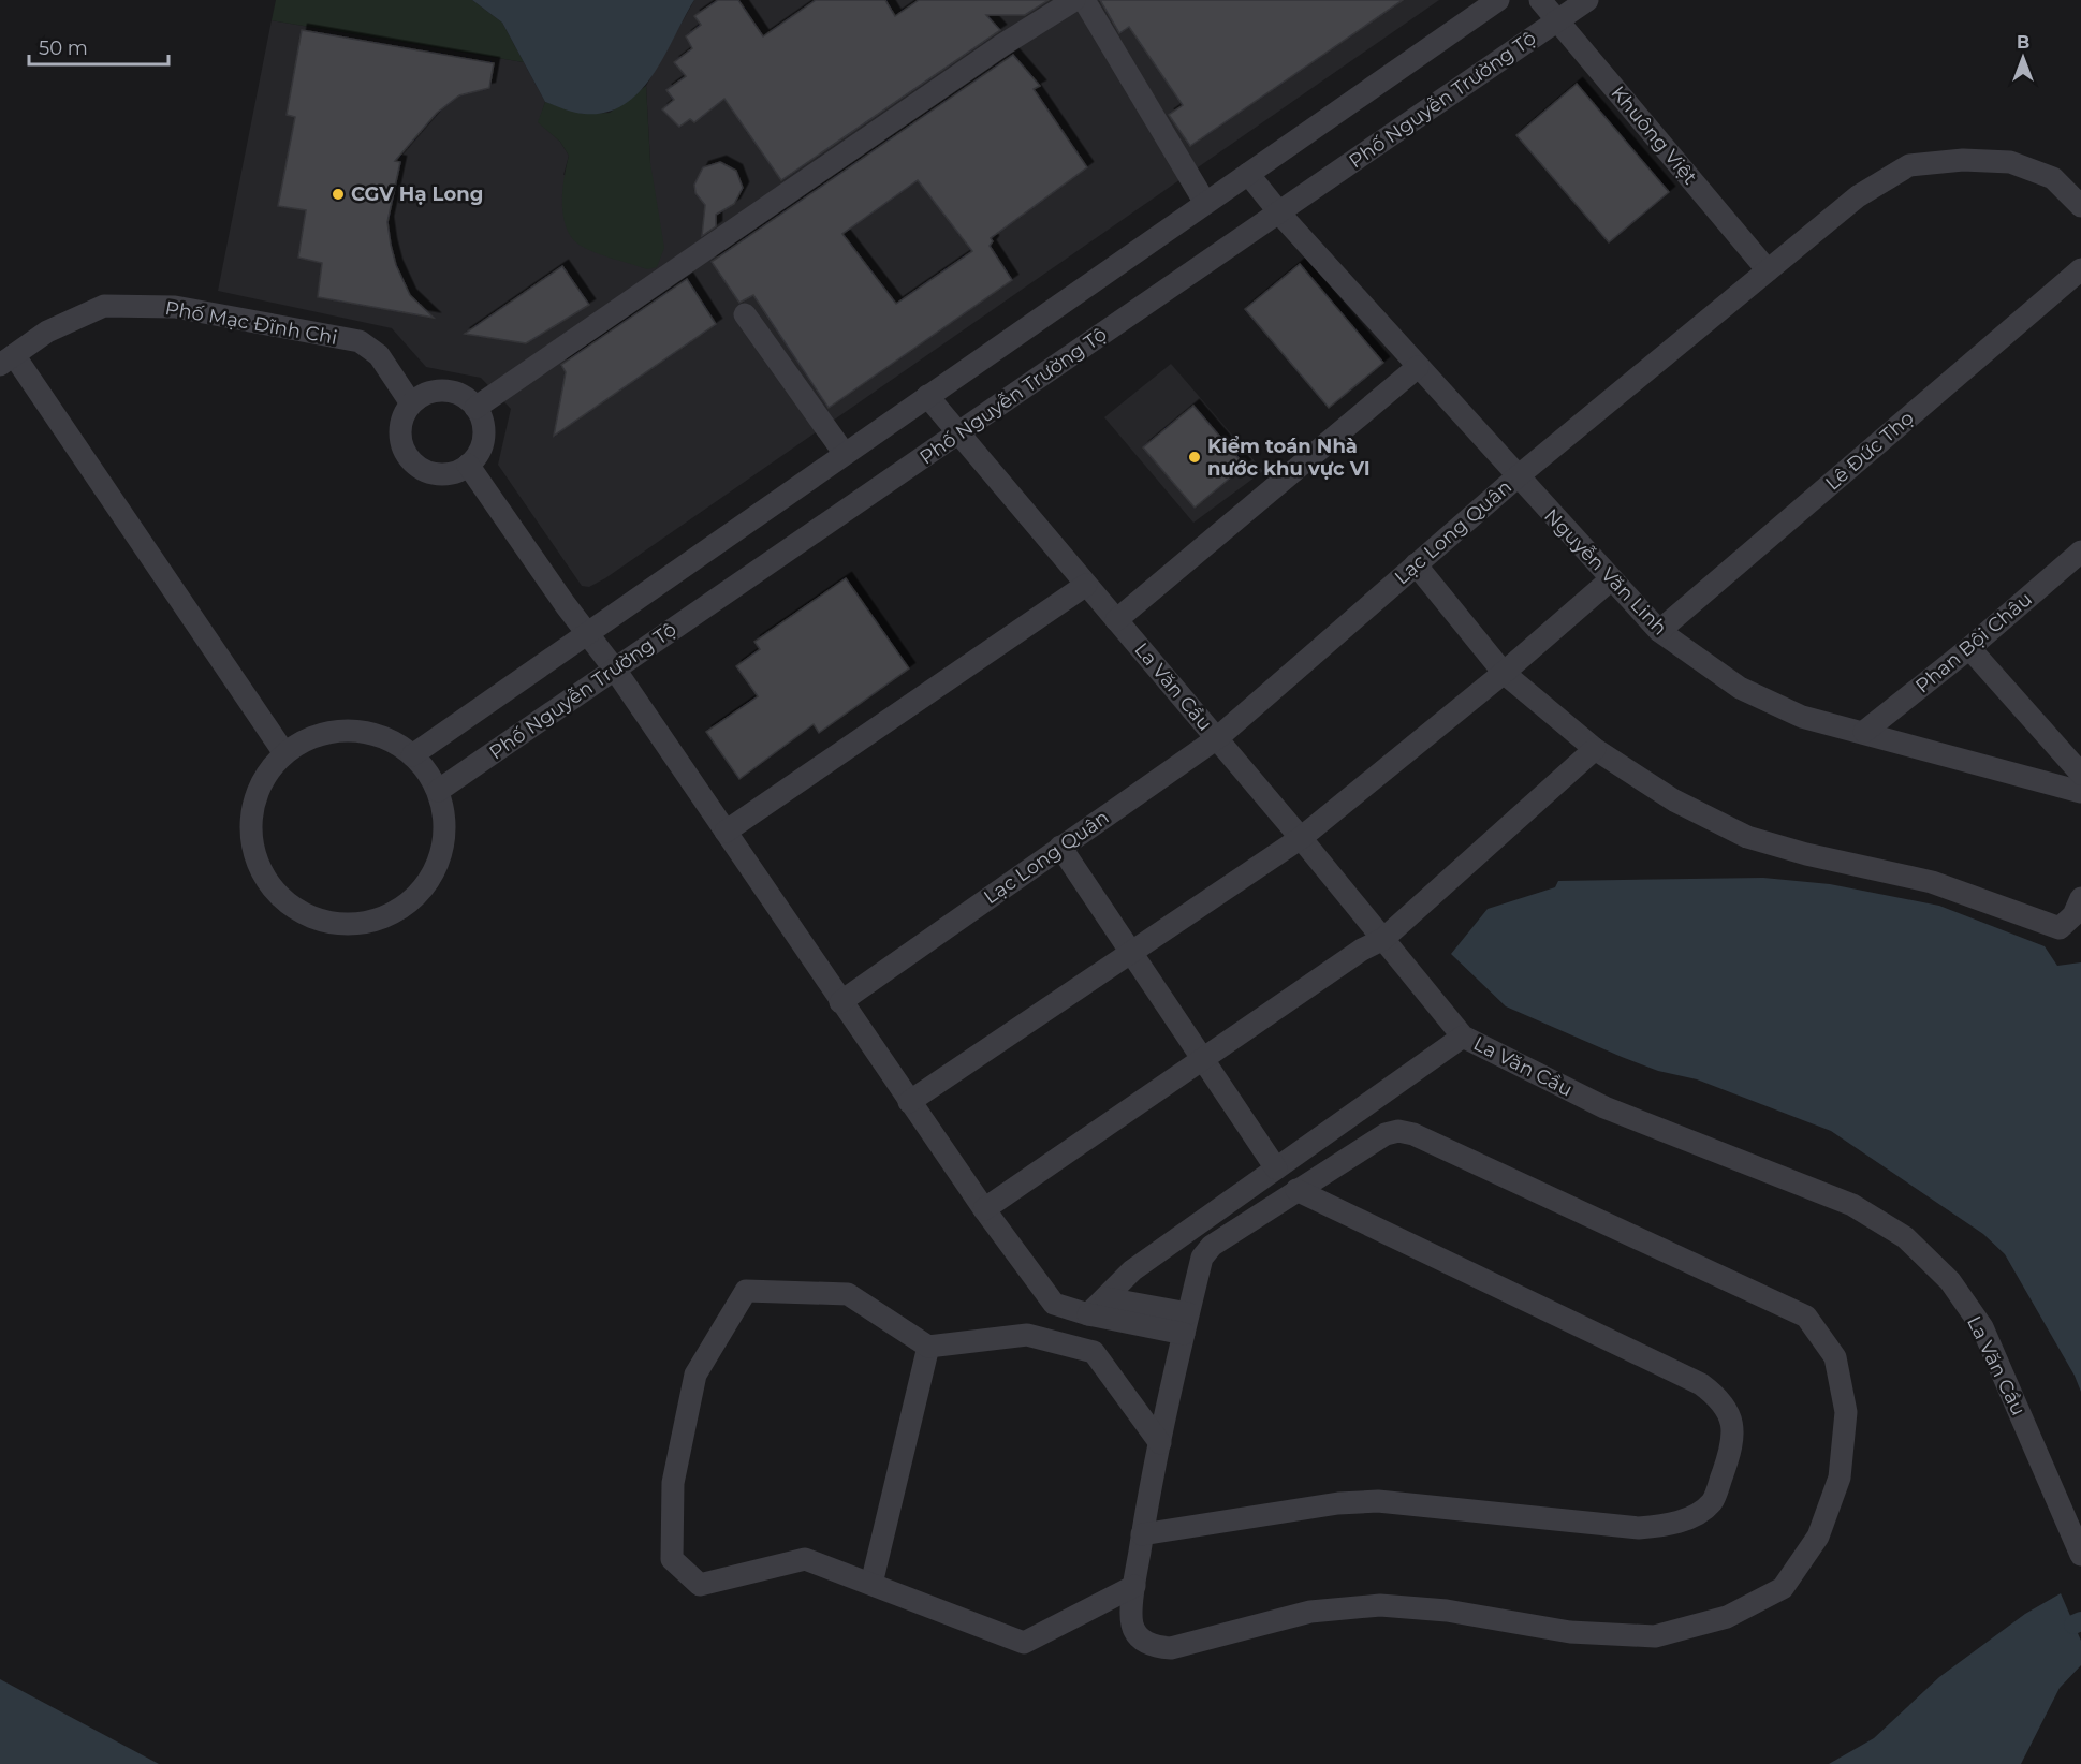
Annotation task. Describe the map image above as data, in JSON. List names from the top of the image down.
{
  "streets": {
    "street": [
      "Phố Nguyễn Trường Tộ",
      "Khuông Việt",
      "Phố Mạc Đĩnh Chi",
      "Lê Đức Thọ",
      "Lạc Long Quân",
      "Nguyễn Văn Linh",
      "Phan Bội Châu",
      "La Văn Cầu"
    ]
  },
  "crossings": [
    ["Phố Nguyễn Trường Tộ", "Khuông Việt"],
    ["Phố Nguyễn Trường Tộ", "Nguyễn Văn Linh"],
    ["Phố Nguyễn Trường Tộ", "La Văn Cầu"],
    ["Khuông Việt", "Lạc Long Quân"],
    ["Lê Đức Thọ", "Nguyễn Văn Linh"],
    ["Lạc Long Quân", "Nguyễn Văn Linh"],
    ["Lạc Long Quân", "La Văn Cầu"],
    ["Nguyễn Văn Linh", "Phan Bội Châu"]
  ],
  "places": ["CGV Hạ Long", "Kiểm toán Nhà nước khu vực VI"],
  "scale_bar": "50 m",
  "north": "top"
}
